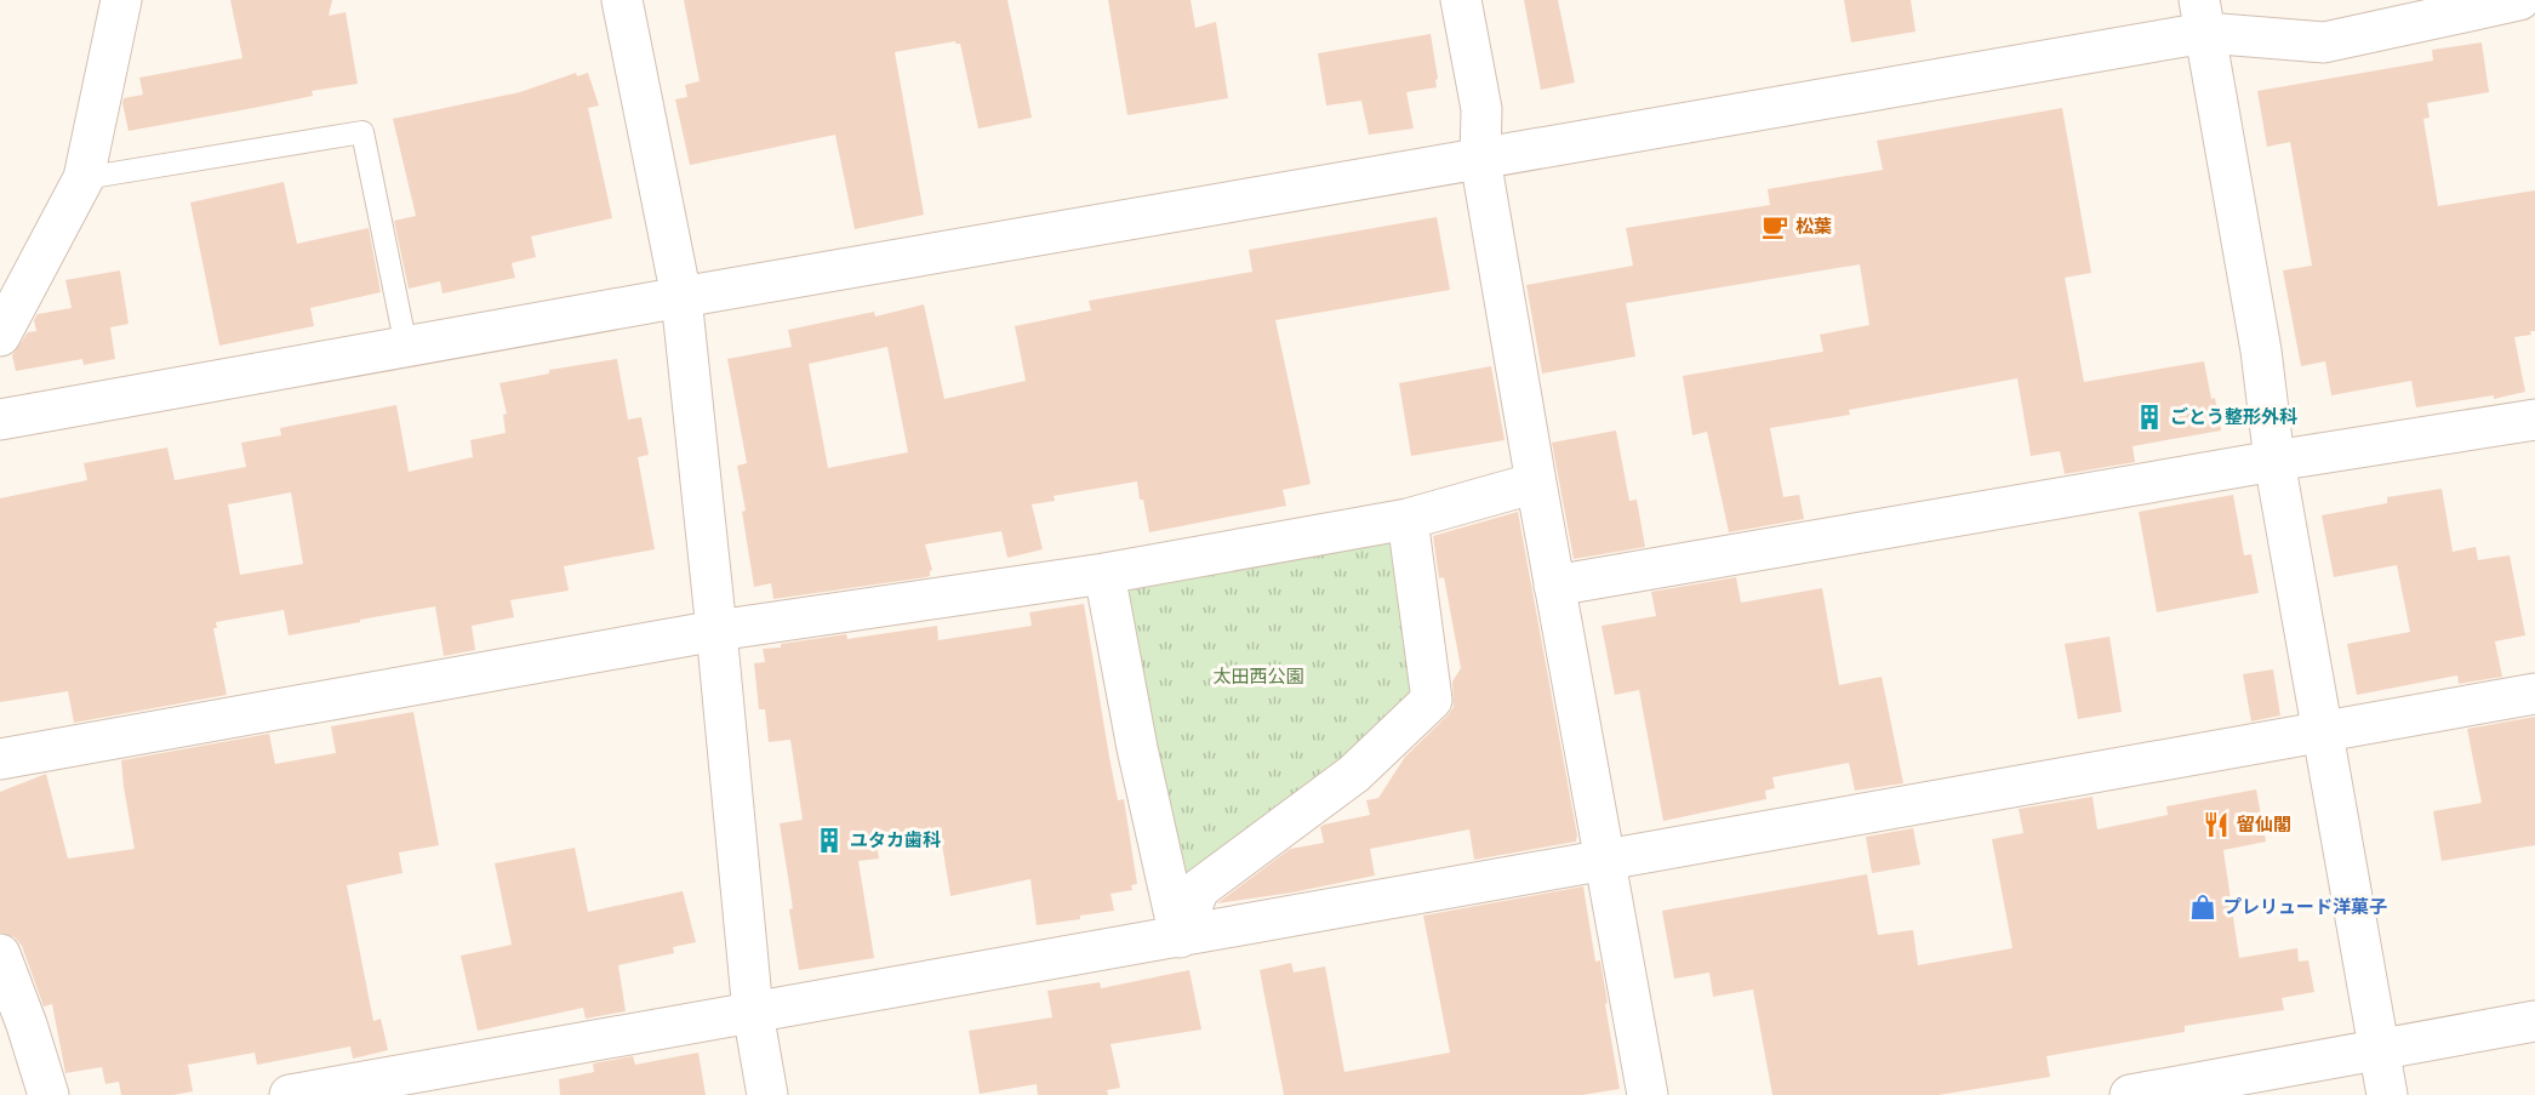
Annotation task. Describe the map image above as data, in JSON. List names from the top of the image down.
{
  "parks": ["太田西公園"],
  "places": {
    "cafe": ["松葉"],
    "building": ["ごとう整形外科", "ユタカ歯科"],
    "restaurant": ["留仙閣"],
    "shop": ["プレリュード洋菓子"]
  }
}
